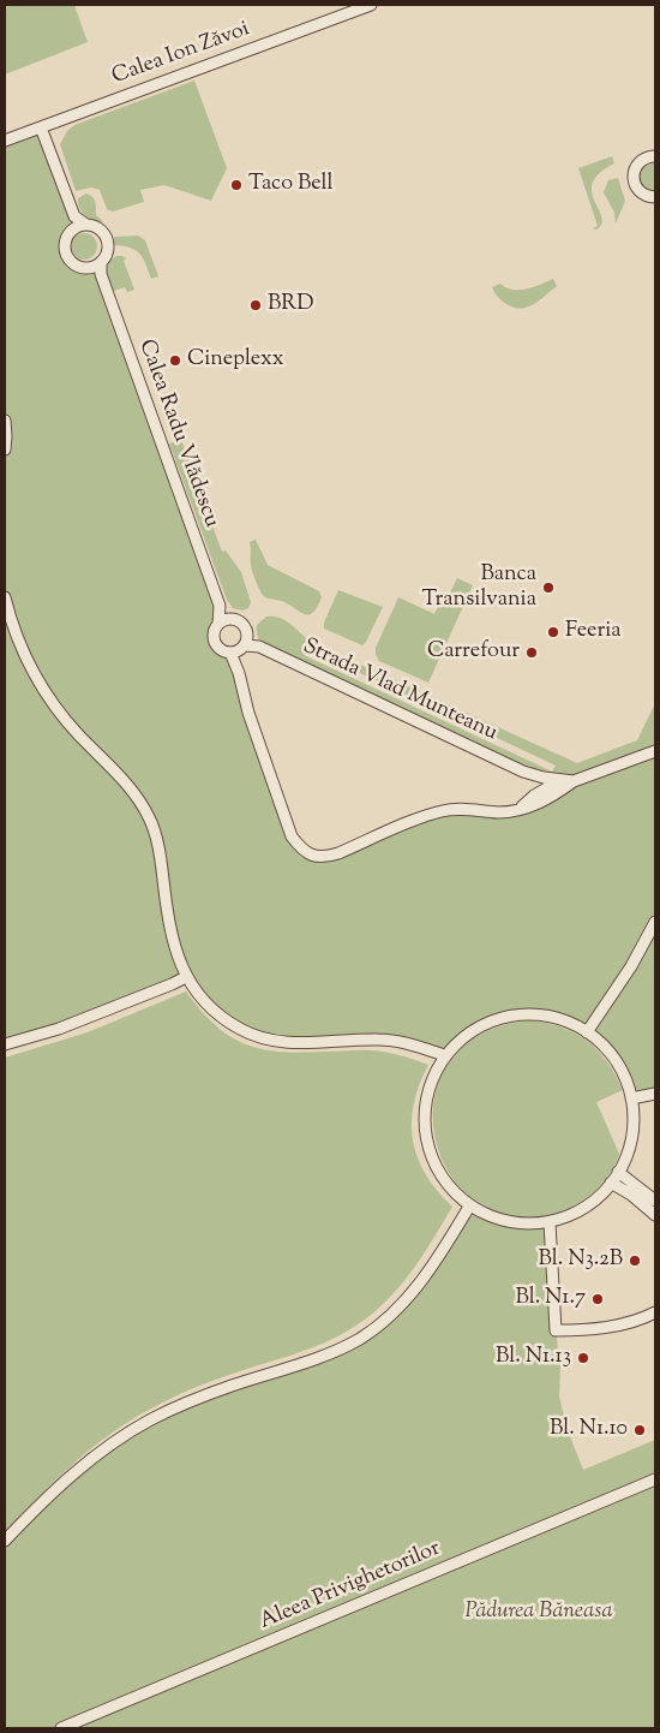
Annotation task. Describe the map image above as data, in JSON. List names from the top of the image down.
{
  "streets": {
    "street": [
      "Calea Ion Zăvoi",
      "Calea Radu Vlădescu",
      "Strada Vlad Munteanu",
      "Aleea Privighetorilor"
    ]
  },
  "crossings": [
    ["Calea Radu Vlădescu", "Strada Vlad Munteanu"]
  ],
  "parks": ["Pădurea Băneasa"],
  "places": [
    "Taco Bell",
    "BRD",
    "Cineplexx",
    "Banca Transilvania",
    "Feeria",
    "Carrefour",
    "Bl. N3.2B",
    "Bl. N1.7",
    "Bl. N1.13",
    "Bl. N1.10"
  ]
}
